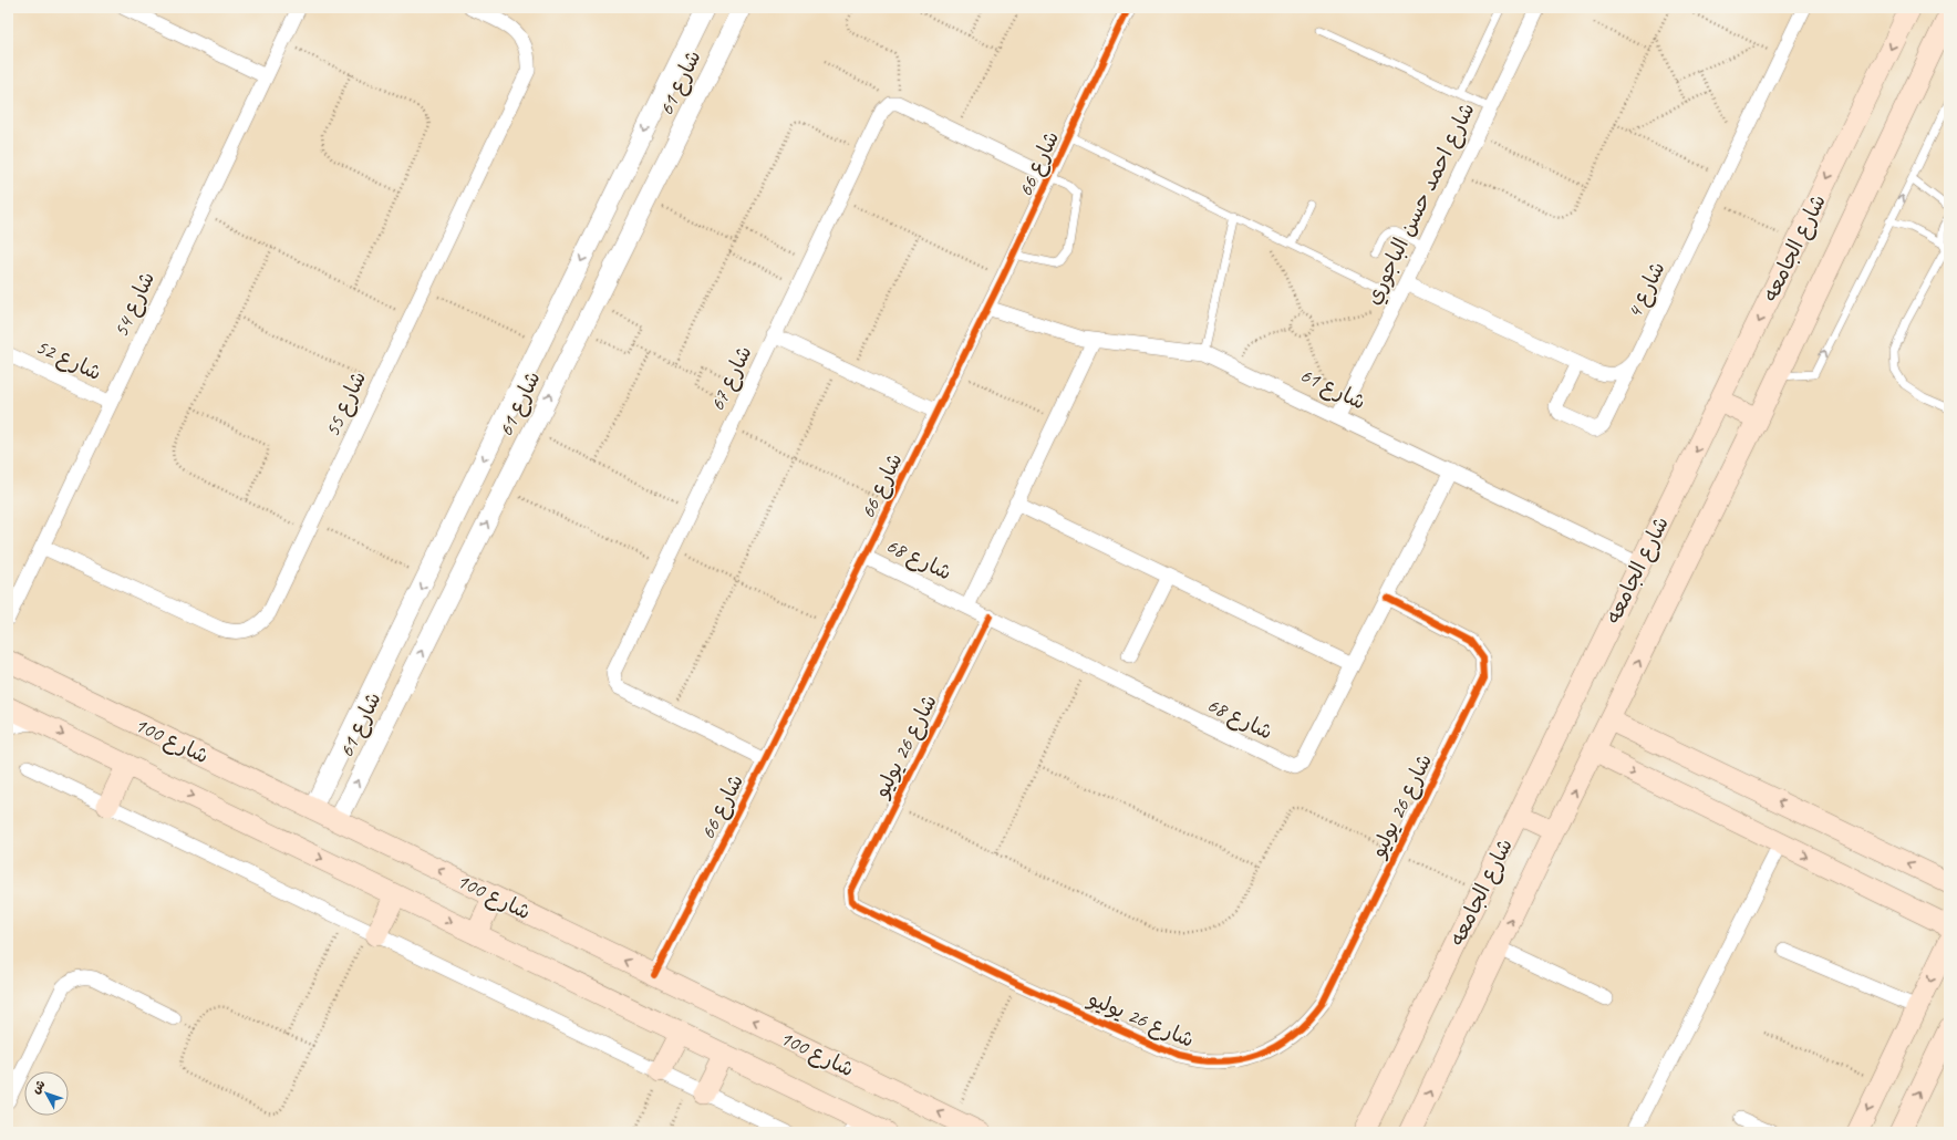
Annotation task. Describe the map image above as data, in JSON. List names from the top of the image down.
{
  "streets": {
    "main road": ["شارع الجامعه", "شارع 100"],
    "street": [
      "شارع 61",
      "شارع 66",
      "شارع احمد حسن الباجوري",
      "شارع 4",
      "شارع 54",
      "شارع 52",
      "شارع 67",
      "شارع 55",
      "شارع 68",
      "شارع 26 يوليو"
    ]
  },
  "crossings": [
    ["شارع 61", "شارع 66"],
    ["شارع 61", "شارع احمد حسن الباجوري"],
    ["شارع 61", "شارع الجامعه"],
    ["شارع 61", "شارع 68"],
    ["شارع 61", "شارع 100"],
    ["شارع 66", "شارع 67"],
    ["شارع 66", "شارع 68"],
    ["شارع 66", "شارع 100"],
    ["شارع احمد حسن الباجوري", "شارع 4"],
    ["شارع 54", "شارع 52"],
    ["شارع 54", "شارع 55"],
    ["شارع 68", "شارع 26 يوليو"]
  ],
  "north": "top left"
}
